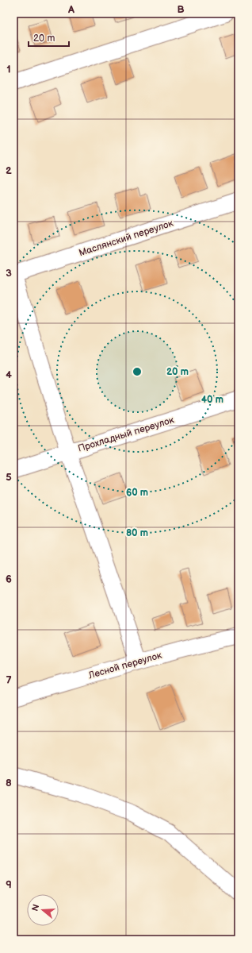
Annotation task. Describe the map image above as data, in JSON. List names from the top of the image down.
{
  "streets": {
    "street": ["Маслянский переулок", "Прохладный переулок", "Лесной переулок"]
  },
  "scale_bar": "20 m",
  "north": "left",
  "grid": {
    "columns": ["A", "B"],
    "rows": [
      "1",
      "2",
      "3",
      "4",
      "5",
      "6",
      "7",
      "8",
      "9"
    ]
  },
  "rings": [
    "20 m",
    "40 m",
    "60 m",
    "80 m"
  ]
}
